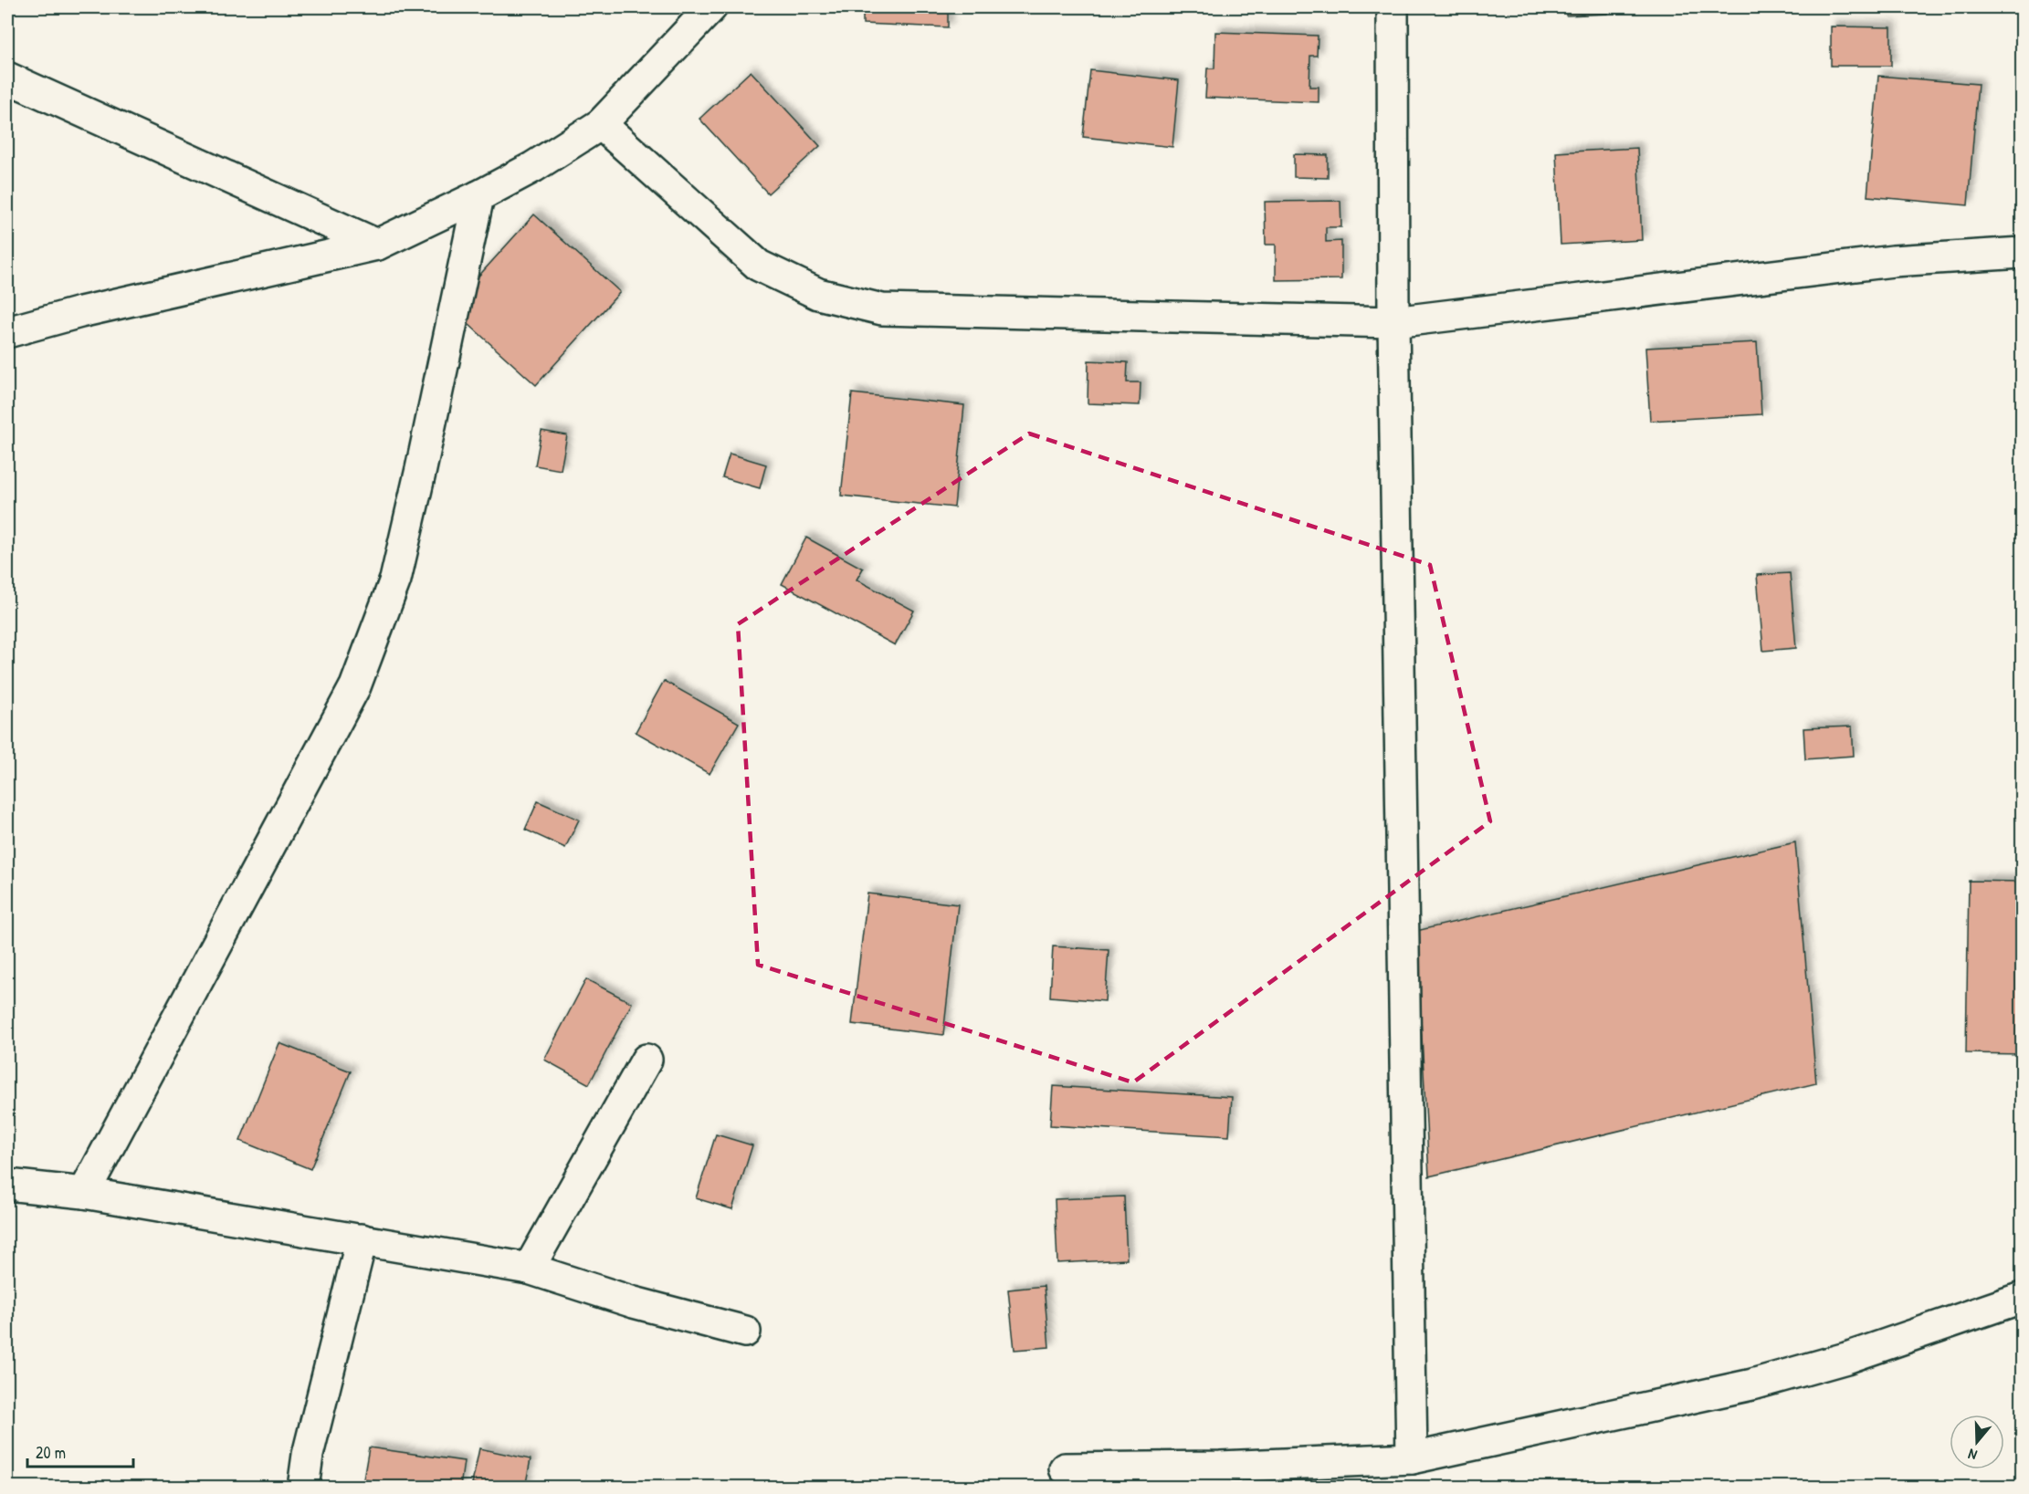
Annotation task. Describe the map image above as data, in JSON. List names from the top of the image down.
{
  "scale_bar": "20 m",
  "north": "bottom"
}
